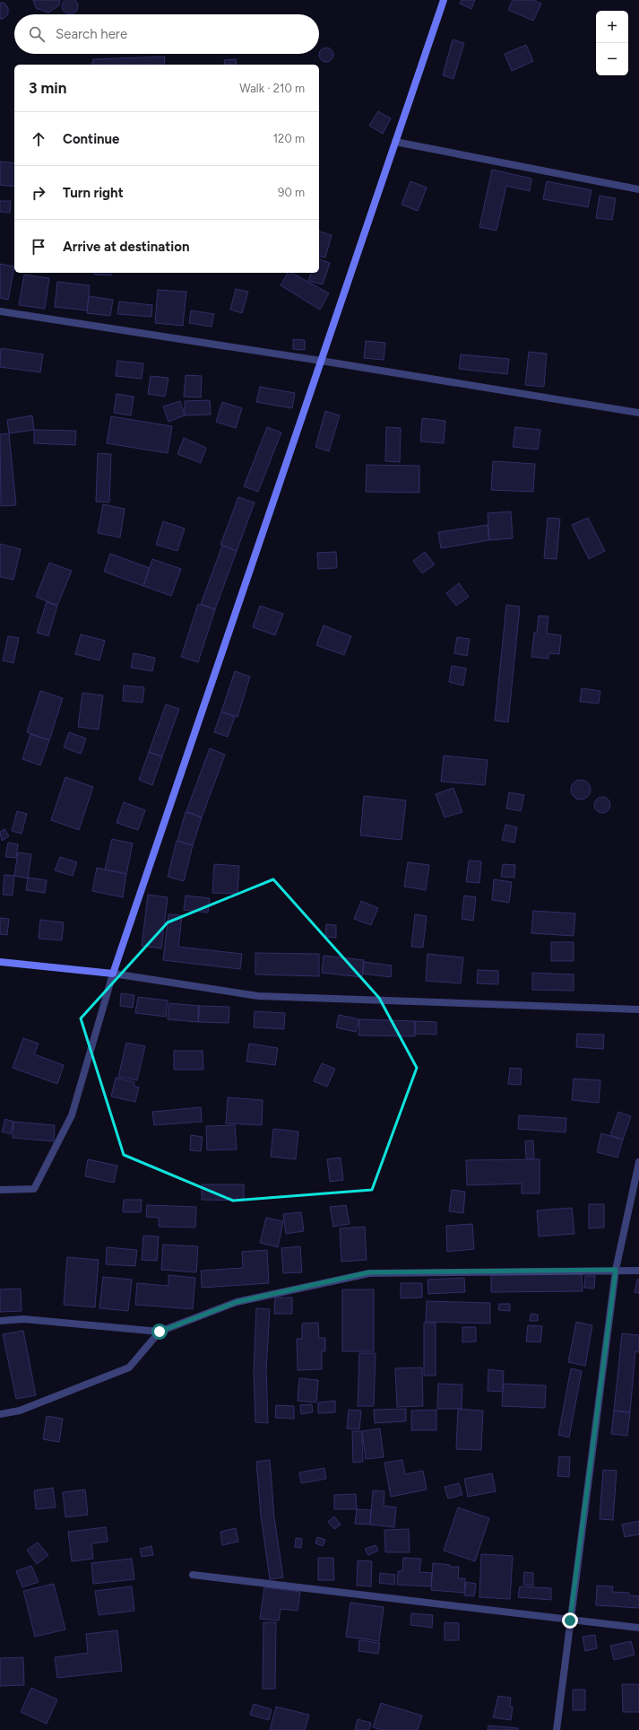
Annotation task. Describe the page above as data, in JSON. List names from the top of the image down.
{
  "page": {
    "map_buttons": ["+", "−"],
    "search": "Search here",
    "heading": ["3 min", "Walk · 210 m"],
    "list": [
      ["Continue", "120 m"],
      ["Turn right", "90 m"],
      "Arrive at destination"
    ]
  }
}
